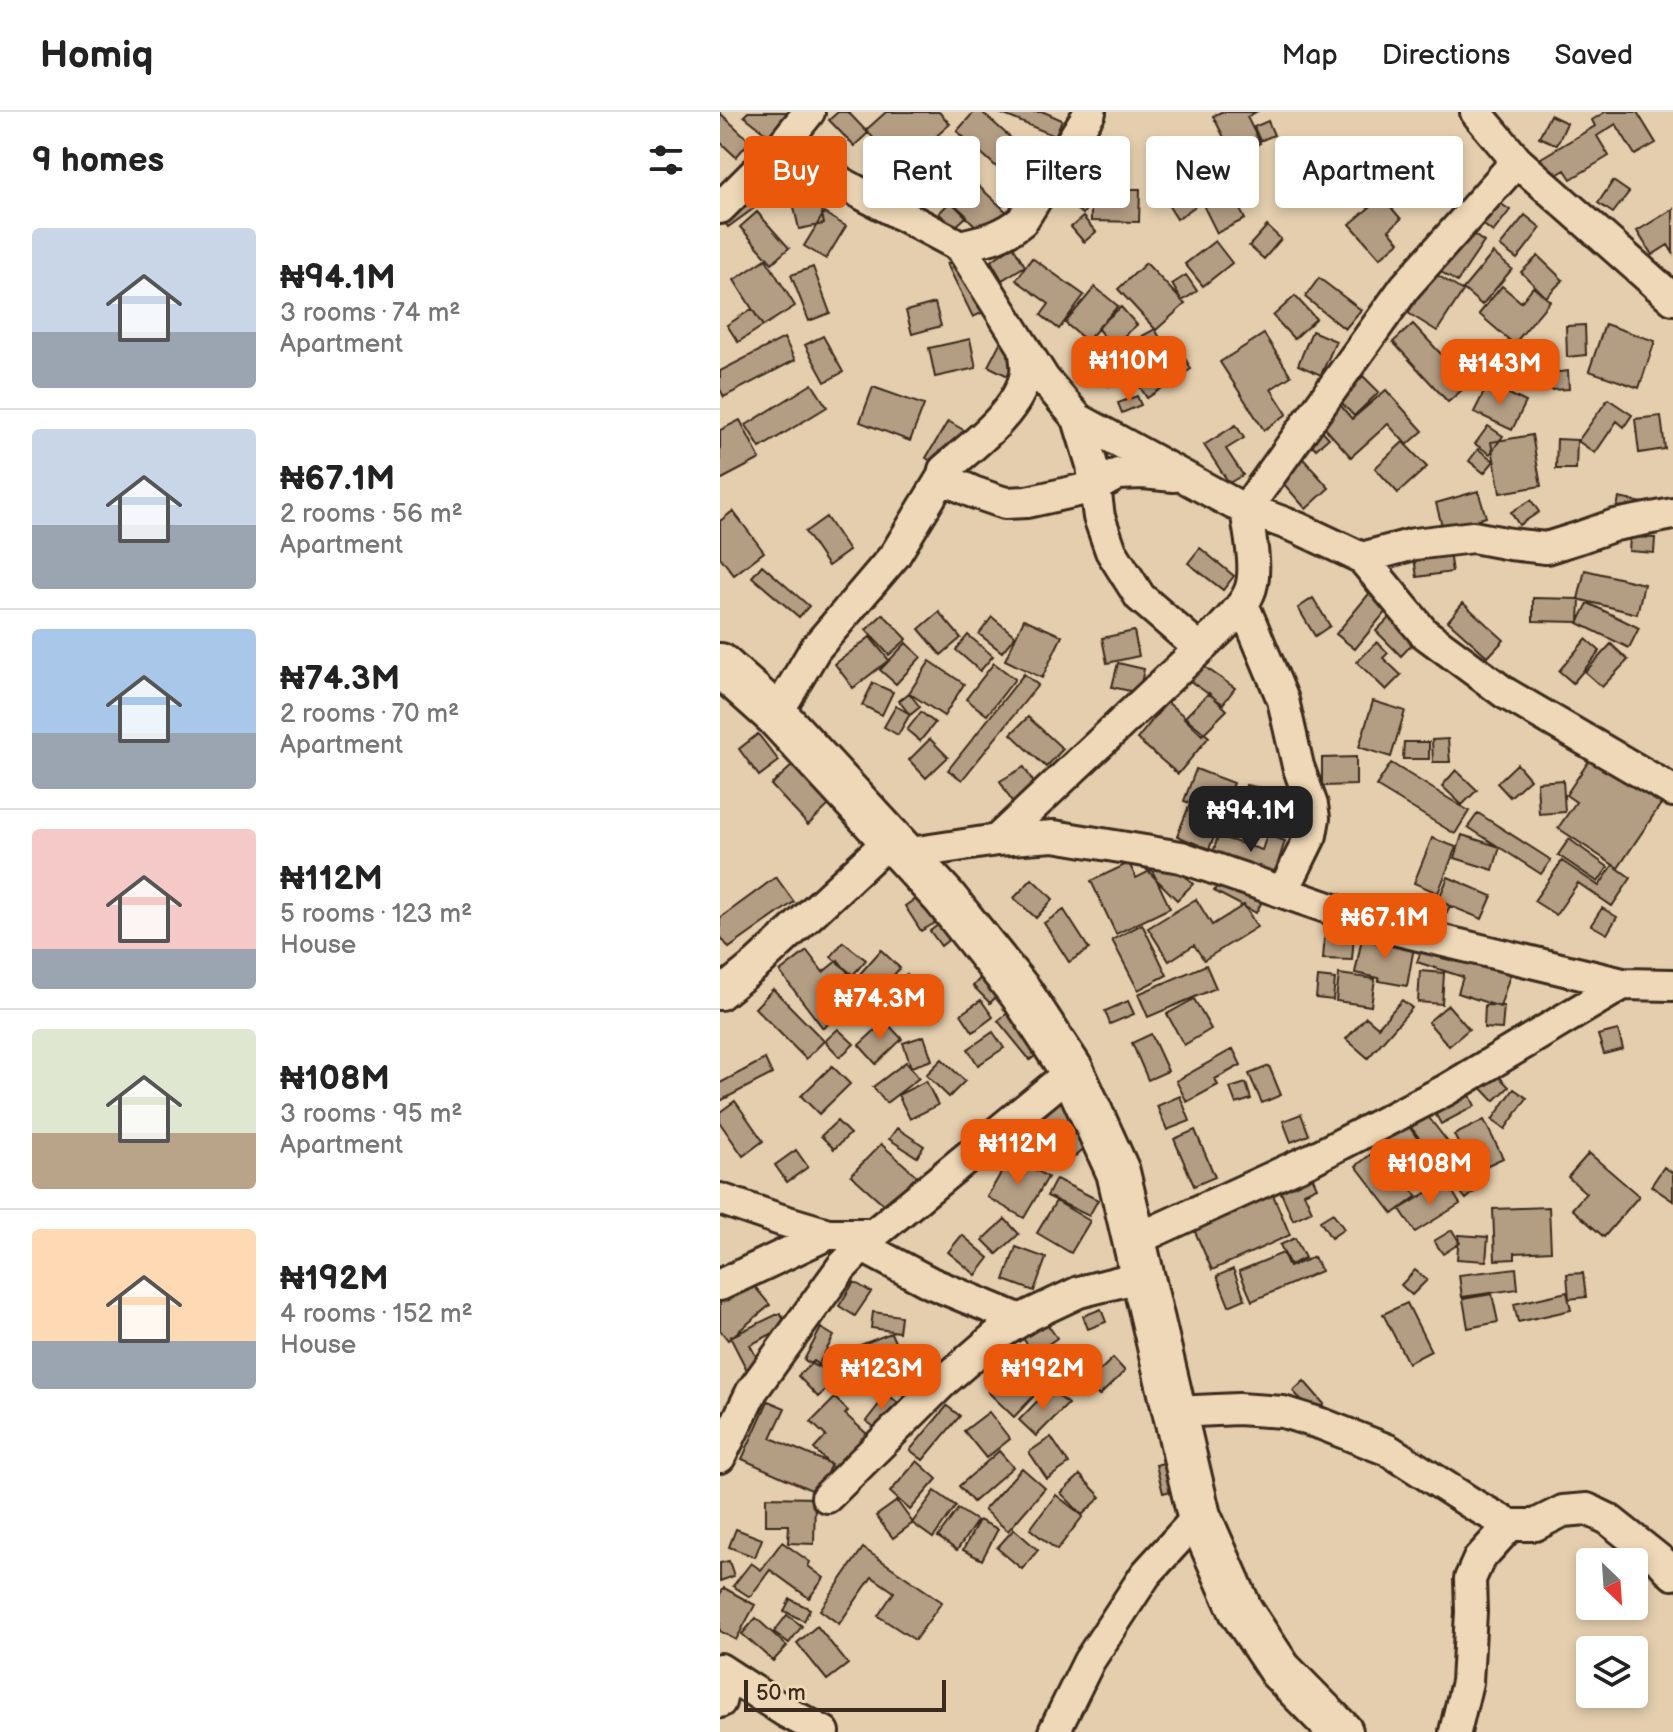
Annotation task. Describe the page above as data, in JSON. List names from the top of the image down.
{
  "scale_bar": "50 m",
  "north": "bottom right",
  "page": {
    "header": "Homiq",
    "nav": ["Map", "Directions", "Saved"],
    "heading": "9 homes",
    "chip": [
      "Buy",
      "Rent",
      "Filters",
      "New",
      "Apartment"
    ],
    "list": [
      {
        "name": "₦94.1M",
        "note": "3 rooms · 74 m² · Apartment"
      },
      {
        "name": "₦67.1M",
        "note": "2 rooms · 56 m² · Apartment"
      },
      {
        "name": "₦74.3M",
        "note": "2 rooms · 70 m² · Apartment"
      },
      {
        "name": "₦112M",
        "note": "5 rooms · 123 m² · House"
      },
      {
        "name": "₦108M",
        "note": "3 rooms · 95 m² · Apartment"
      },
      {
        "name": "₦192M",
        "note": "4 rooms · 152 m² · House"
      }
    ],
    "price": [
      "₦110M",
      "₦143M",
      "₦94.1M",
      "₦67.1M",
      "₦74.3M",
      "₦112M",
      "₦108M",
      "₦123M",
      "₦192M"
    ],
    "scale": "50 m"
  }
}
